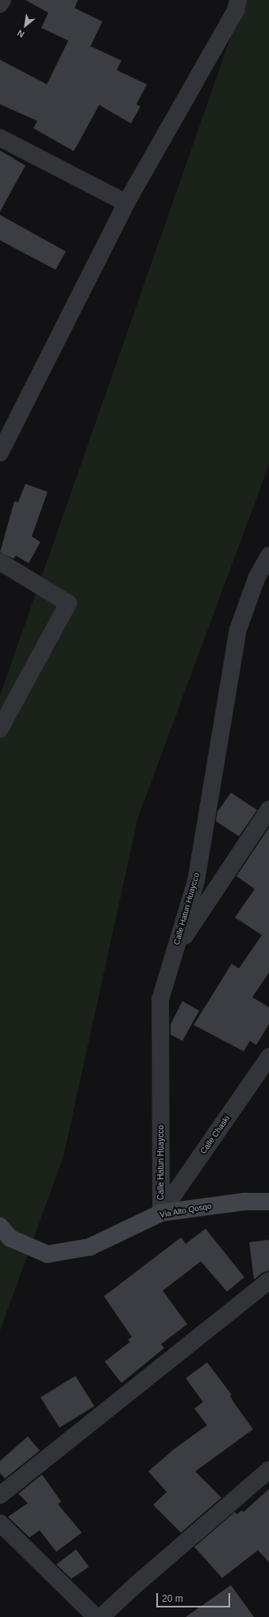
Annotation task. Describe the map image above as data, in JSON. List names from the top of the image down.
{
  "streets": {
    "street": ["Calle Hatun Huaycco", "Calle Chaski", "Via Alto Qosqo"]
  },
  "crossings": [
    ["Calle Hatun Huaycco", "Calle Chaski"],
    ["Calle Hatun Huaycco", "Via Alto Qosqo"],
    ["Calle Chaski", "Via Alto Qosqo"]
  ],
  "scale_bar": "20 m",
  "north": "bottom left"
}
